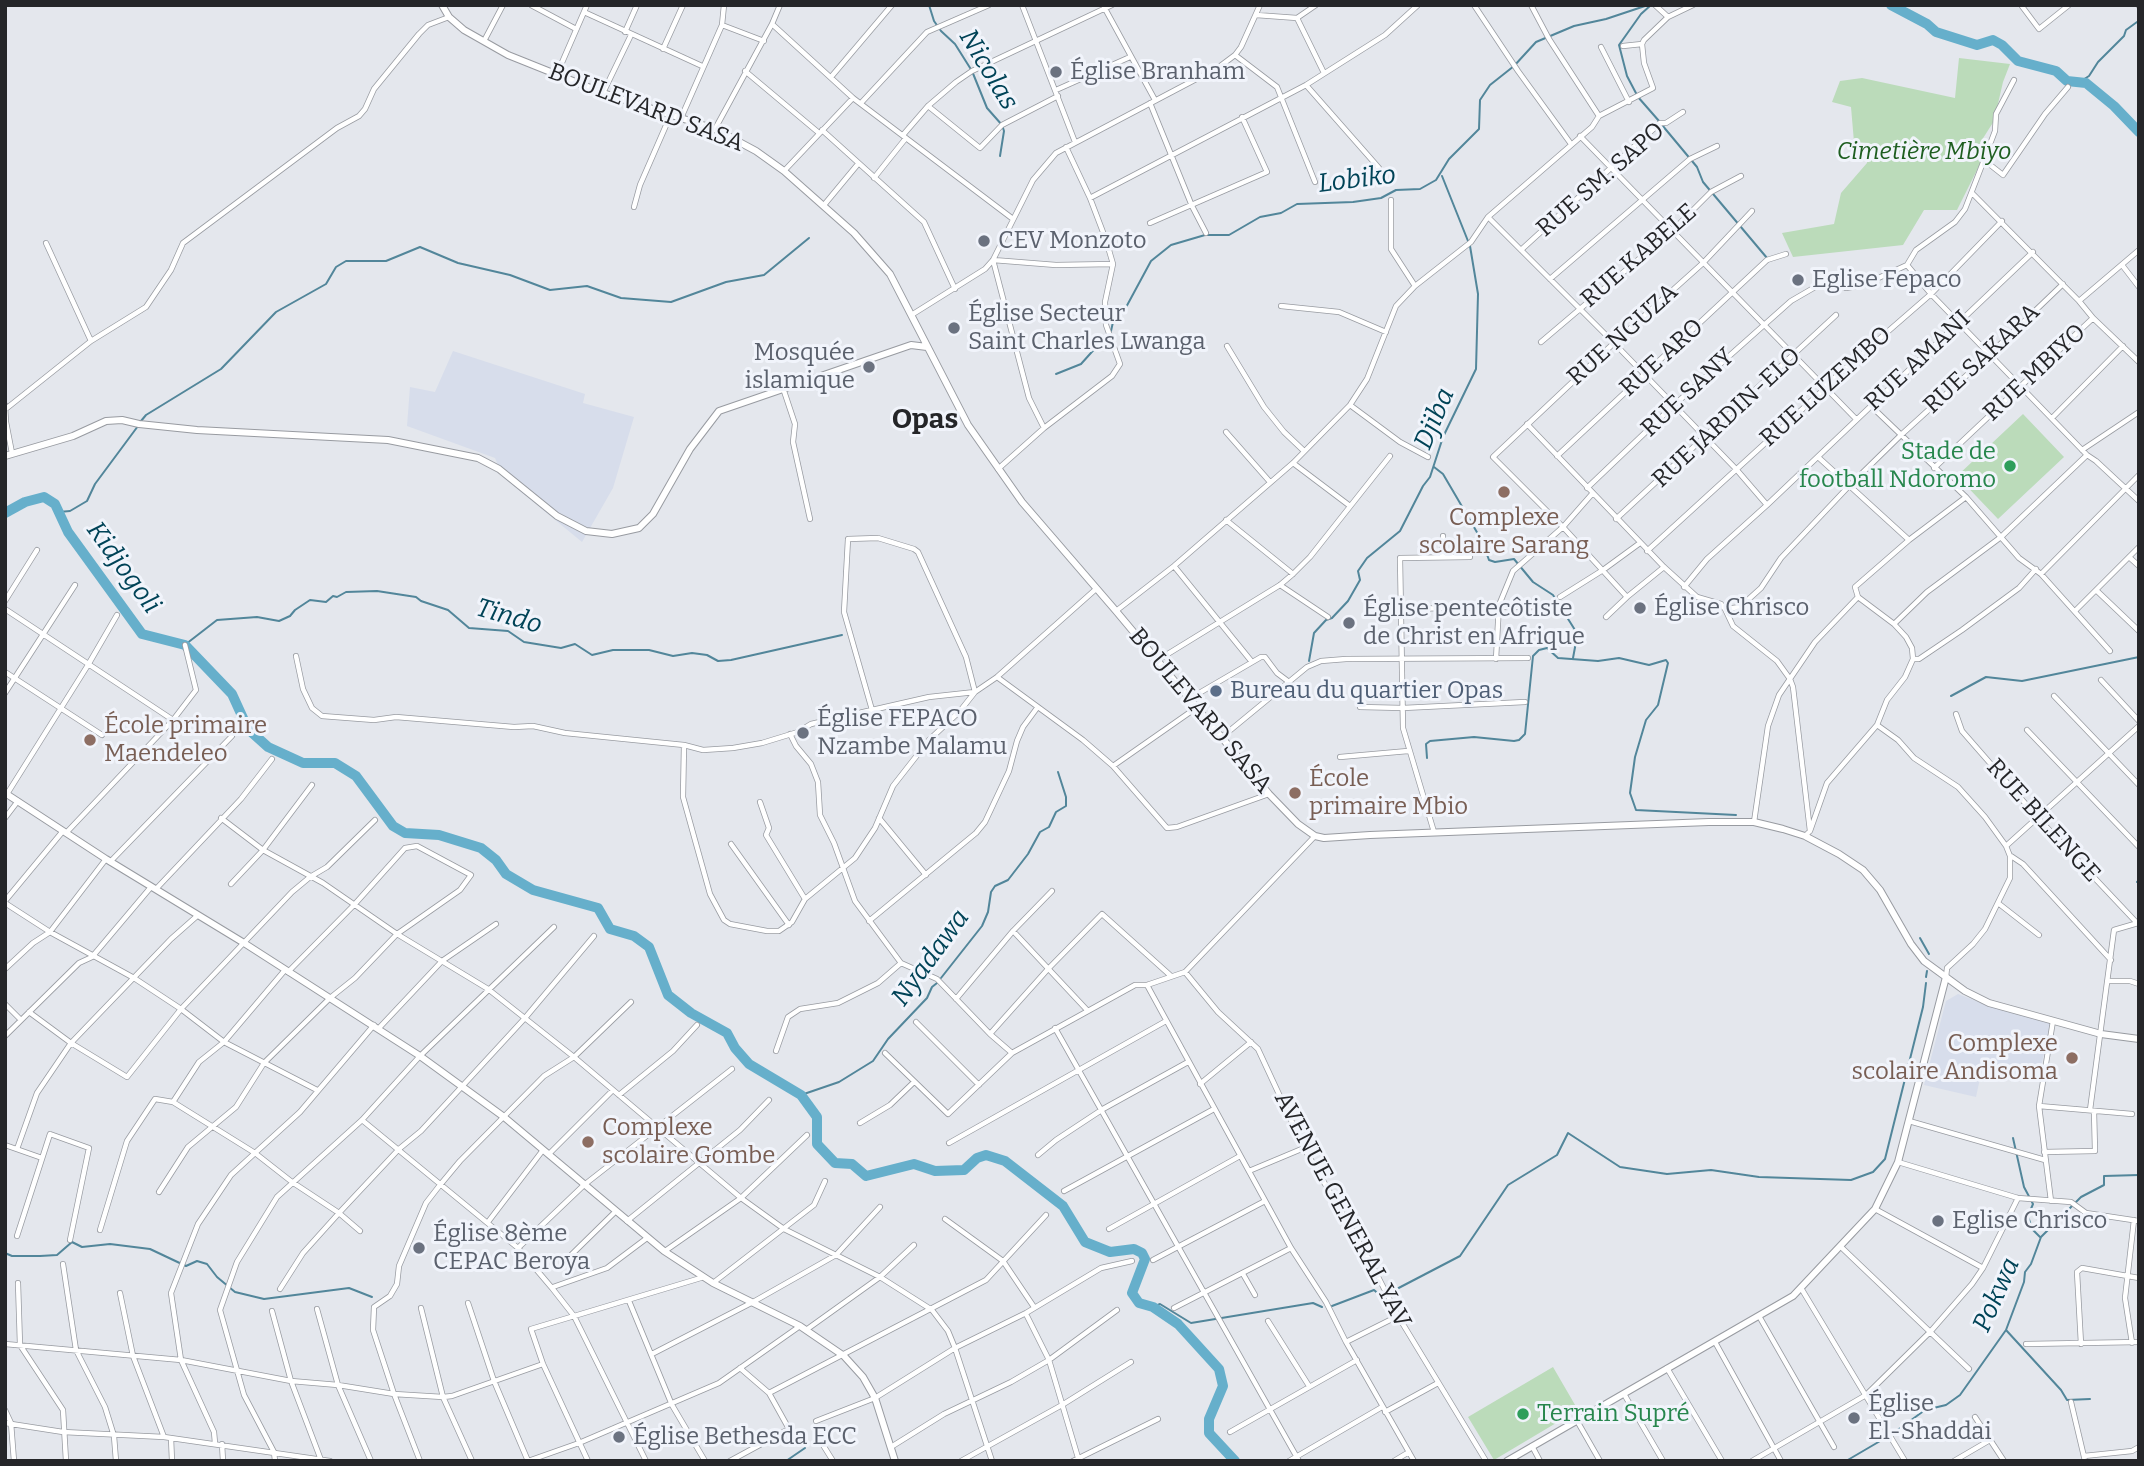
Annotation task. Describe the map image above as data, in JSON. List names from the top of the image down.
{
  "streets": {
    "street": [
      "BOULEVARD SASA",
      "RUE SM. SAPO",
      "RUE KABELE",
      "RUE NGUZA",
      "RUE ARO",
      "RUE SAKARA",
      "RUE AMANI",
      "RUE MBIYO",
      "RUE LUZEMBO",
      "RUE SANY",
      "RUE JARDIN-ELO",
      "RUE BILENGE",
      "AVENUE GENERAL YAV"
    ]
  },
  "districts": ["Opas"],
  "water": [
    "Nicolas",
    "Lobiko",
    "Djiba",
    "Kidjogoli",
    "Tindo",
    "Nyadawa",
    "Pokwa"
  ],
  "parks": ["Cimetière Mbiyo"],
  "places": [
    "Église Branham",
    "CEV Monzoto",
    "Eglise Fepaco",
    "Église Secteur Saint Charles Lwanga",
    "Mosquée islamique",
    "Stade de football Ndoromo",
    "Complexe scolaire Sarang",
    "Église Chrisco",
    "Église pentecôtiste de Christ en Afrique",
    "Bureau du quartier Opas",
    "Église FEPACO Nzambe Malamu",
    "École primaire Maendeleo",
    "École primaire Mbio",
    "Complexe scolaire Andisoma",
    "Complexe scolaire Gombe",
    "Eglise Chrisco",
    "Église 8ème CEPAC Beroya",
    "Terrain Supré",
    "Église El-Shaddai",
    "Église Bethesda ECC"
  ]
}
